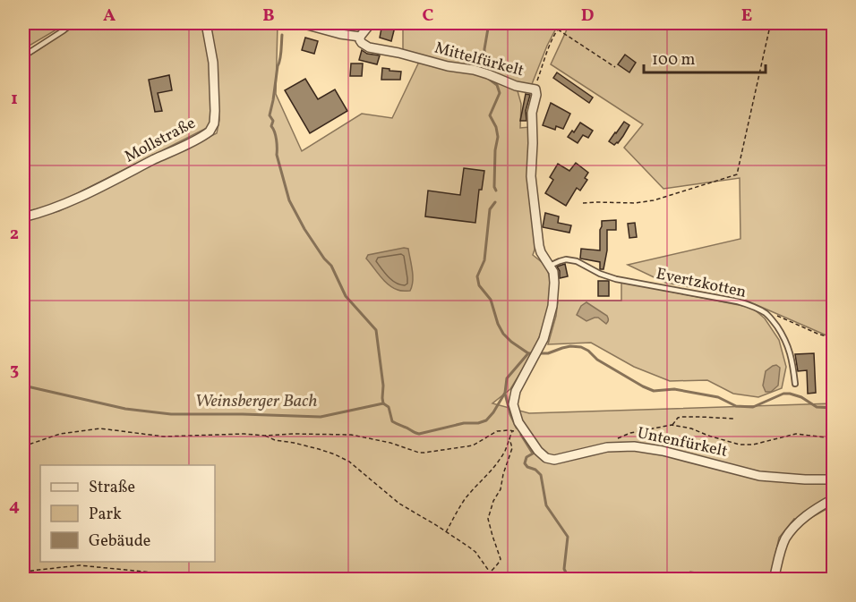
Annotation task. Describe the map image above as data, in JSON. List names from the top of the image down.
{
  "streets": {
    "street": ["Mittelfürkelt", "Mollstraße", "Untenfürkelt"],
    "lane": ["Evertzkotten"]
  },
  "crossings": [
    ["Mittelfürkelt", "Untenfürkelt"],
    ["Evertzkotten", "Untenfürkelt"]
  ],
  "water": ["Weinsberger Bach"],
  "legend": ["Straße", "Park", "Gebäude"],
  "scale_bar": "100 m",
  "grid": {
    "columns": [
      "A",
      "B",
      "C",
      "D",
      "E"
    ],
    "rows": [
      "1",
      "2",
      "3",
      "4"
    ]
  }
}
